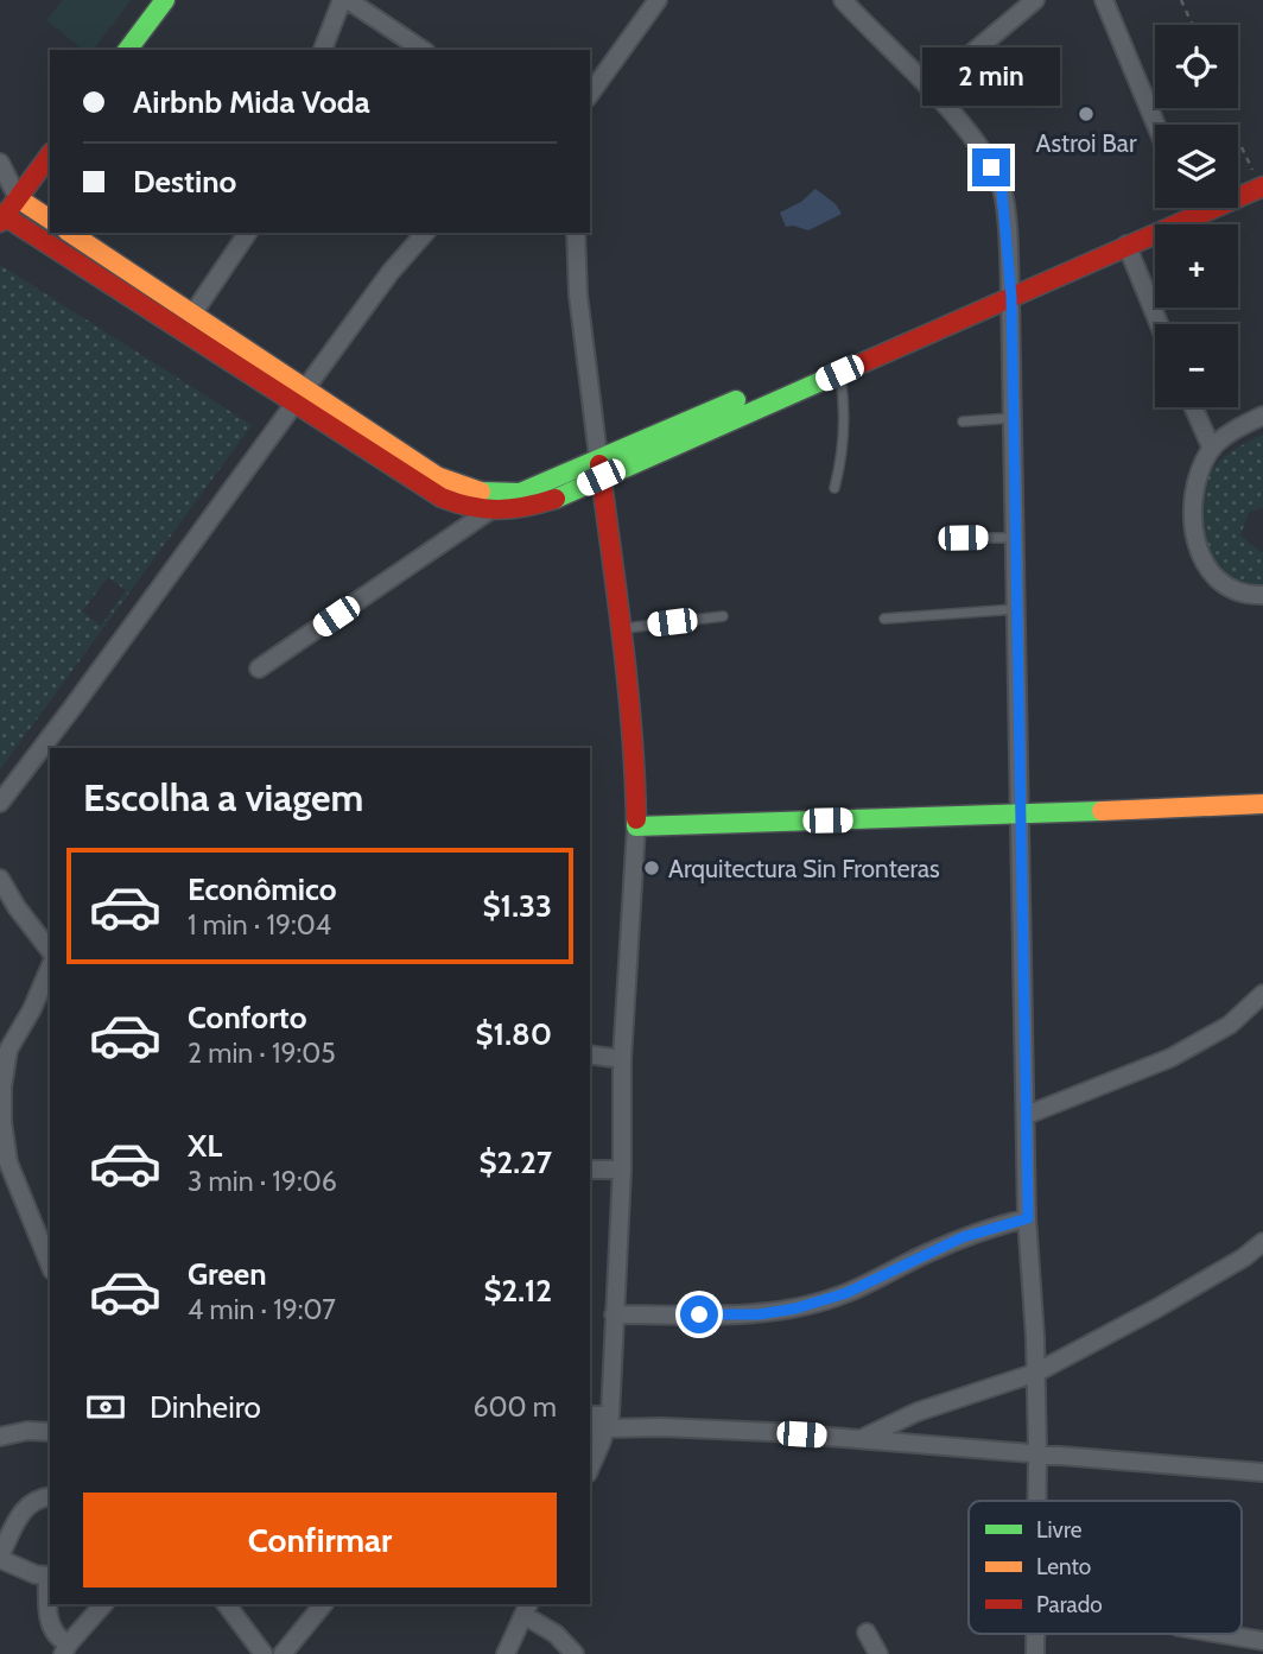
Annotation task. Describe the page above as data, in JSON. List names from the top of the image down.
{
  "places": ["Astroi Bar", "Arquitectura Sin Fronteras"],
  "legend": ["Livre", "Lento", "Parado"],
  "page": {
    "map_buttons": ["+", "−"],
    "bubble": "2 min",
    "banner": ["Airbnb Mida Voda", "Destino"],
    "heading": "Escolha a viagem",
    "list": [
      {
        "name": "Econômico",
        "note": "1 min · 19:04",
        "value": "$1.33"
      },
      {
        "name": "Conforto",
        "note": "2 min · 19:05",
        "value": "$1.80"
      },
      {
        "name": "XL",
        "note": "3 min · 19:06",
        "value": "$2.27"
      },
      {
        "name": "Green",
        "note": "4 min · 19:07",
        "value": "$2.12"
      }
    ],
    "pay": ["Dinheiro", "600 m"],
    "buttons": "Confirmar"
  }
}
